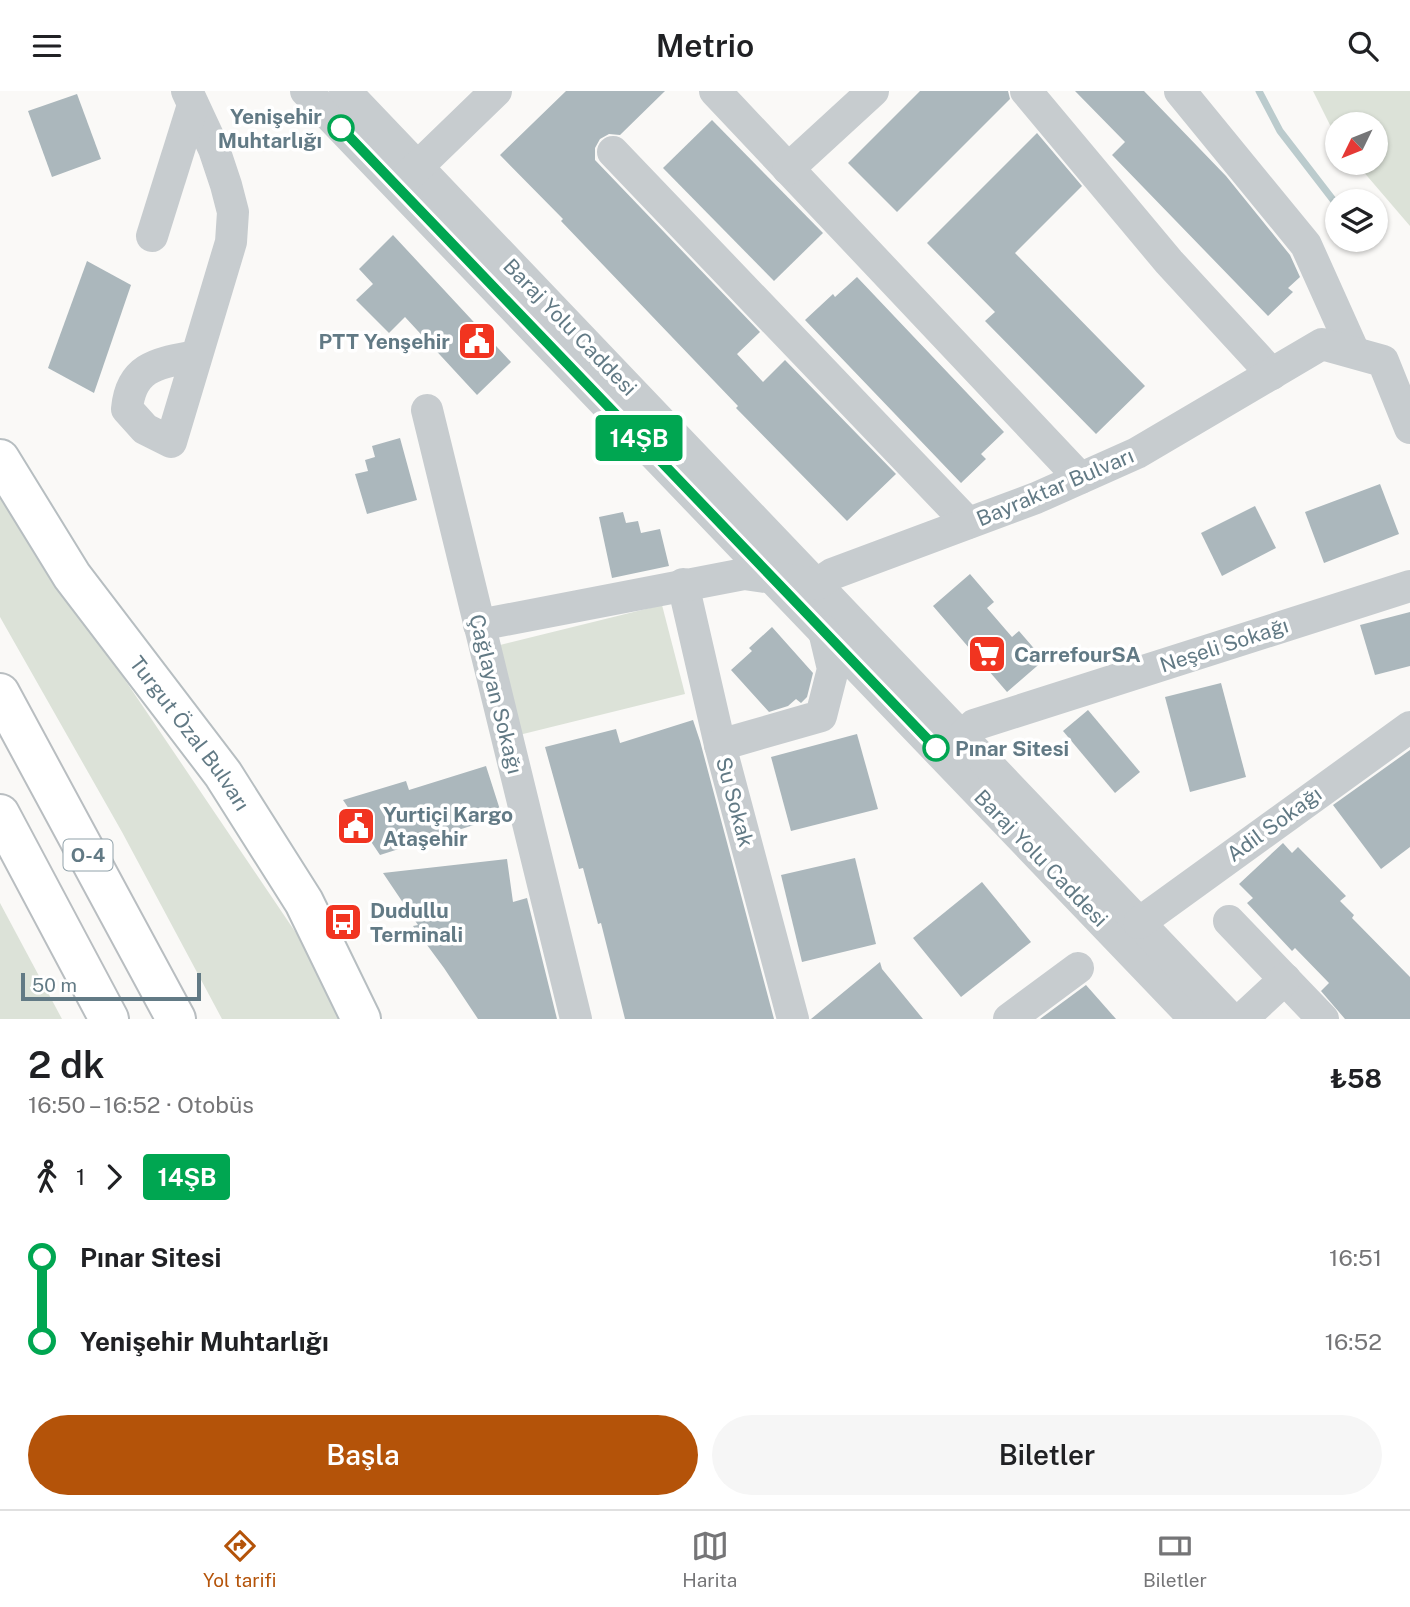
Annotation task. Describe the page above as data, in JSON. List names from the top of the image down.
{
  "streets": {
    "main road": ["Turgut Özal Bulvarı", "O-4"],
    "street": [
      "Baraj Yolu Caddesi",
      "Bayraktar Bulvarı",
      "Neşeli Sokağı",
      "Çağlayan Sokağı",
      "Su Sokak",
      "Adil Sokağı"
    ]
  },
  "crossings": [
    ["Baraj Yolu Caddesi", "Bayraktar Bulvarı"],
    ["Baraj Yolu Caddesi", "Neşeli Sokağı"],
    ["Baraj Yolu Caddesi", "Adil Sokağı"]
  ],
  "places": {
    "other": ["Yenişehir Muhtarlığı", "Pınar Sitesi"],
    "public building": ["PTT Yenşehir", "Yurtiçi Kargo Ataşehir"],
    "supermarket": ["CarrefourSA"],
    "bus stop": ["Dudullu Terminali"]
  },
  "lines": ["bus line 14ŞB"],
  "scale_bar": "50 m",
  "north": "bottom left",
  "page": {
    "header": "Metrio",
    "on_map": "14ŞB",
    "scale": "50 m",
    "heading": ["2 dk", "16:50 – 16:52 · Otobüs", "₺58"],
    "legs": ["1", "14ŞB"],
    "list": [
      {
        "name": "Pınar Sitesi",
        "value": "16:51"
      },
      {
        "name": "Yenişehir Muhtarlığı",
        "value": "16:52"
      }
    ],
    "buttons": ["Başla", "Biletler"],
    "tabs": ["Yol tarifi", "Harita", "Biletler"]
  }
}
